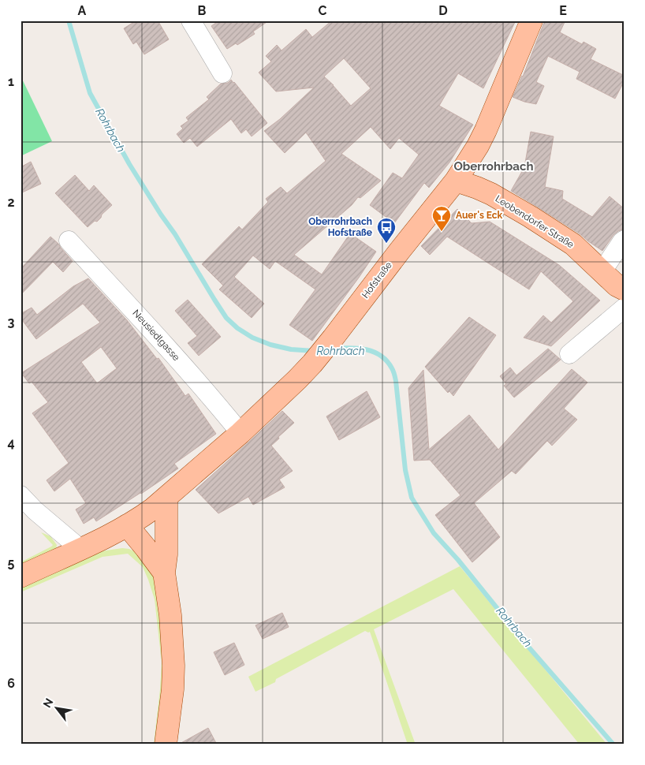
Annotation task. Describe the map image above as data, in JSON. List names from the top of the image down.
{
  "streets": {
    "main road": ["Leobendorfer Straße", "Hofstraße"],
    "street": ["Neusiedlgasse"]
  },
  "crossings": [
    ["Leobendorfer Straße", "Hofstraße"],
    ["Hofstraße", "Neusiedlgasse"]
  ],
  "districts": ["Oberrohrbach"],
  "water": ["Rohrbach"],
  "places": {
    "bar": ["Auer's Eck"],
    "bus stop": ["Oberrohrbach Hofstraße"]
  },
  "north": "top left",
  "grid": {
    "columns": [
      "A",
      "B",
      "C",
      "D",
      "E"
    ],
    "rows": [
      "1",
      "2",
      "3",
      "4",
      "5",
      "6"
    ]
  }
}
